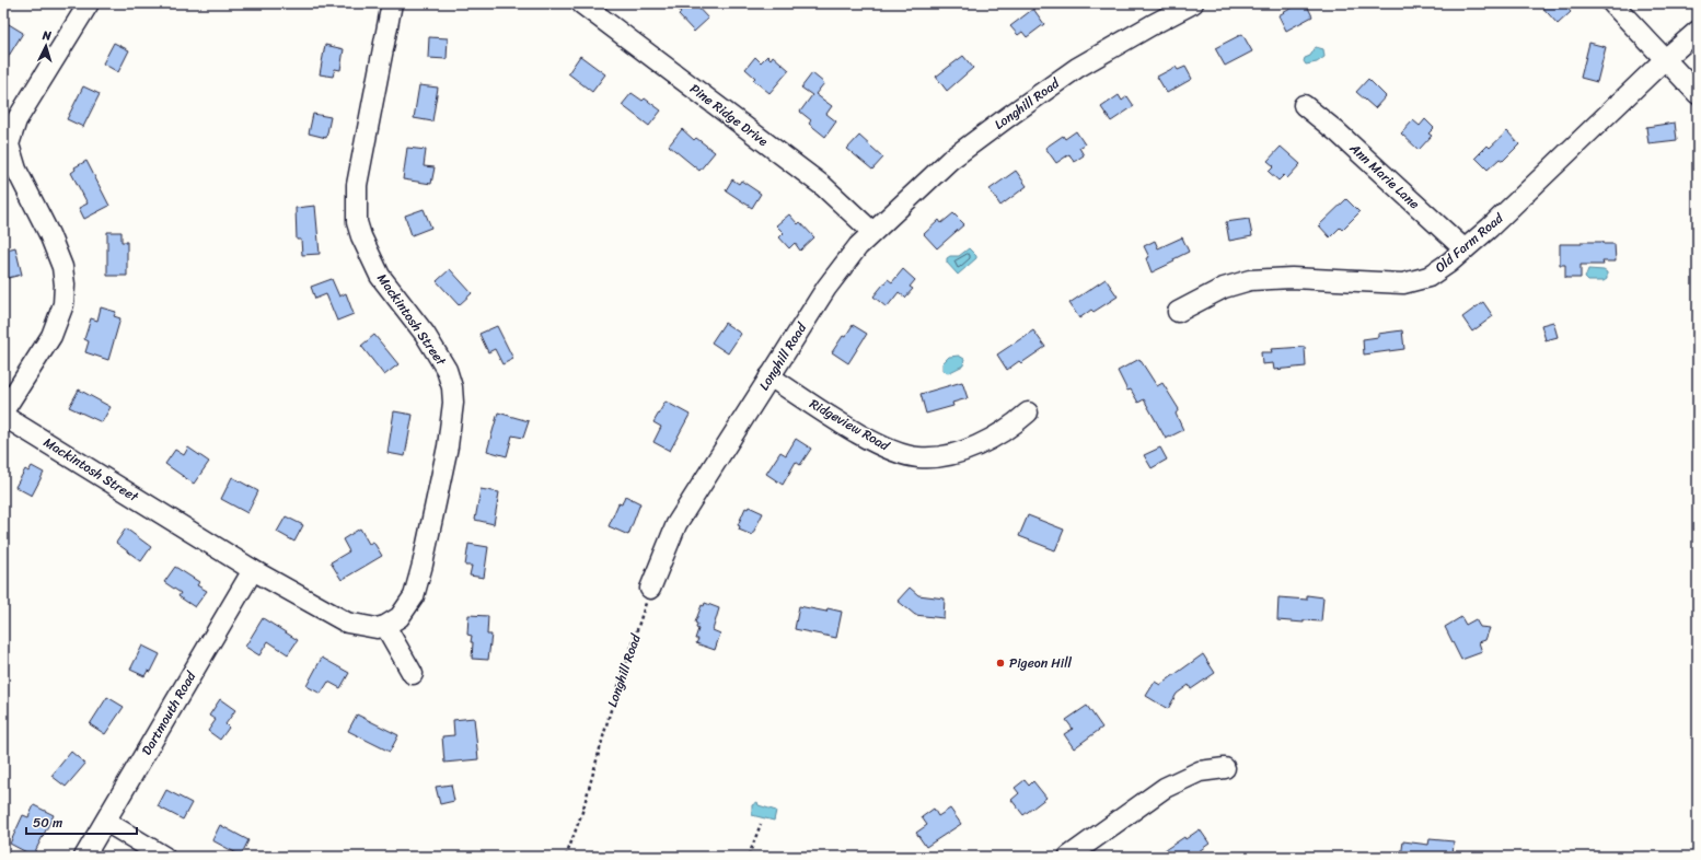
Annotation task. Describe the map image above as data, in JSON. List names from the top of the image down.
{
  "streets": {
    "street": [
      "Longhill Road",
      "Pine Ridge Drive",
      "Ann Marie Lane",
      "Old Farm Road",
      "Mackintosh Street",
      "Ridgeview Road",
      "Dartmouth Road"
    ]
  },
  "crossings": [
    ["Longhill Road", "Pine Ridge Drive"],
    ["Longhill Road", "Ridgeview Road"],
    ["Ann Marie Lane", "Old Farm Road"],
    ["Mackintosh Street", "Dartmouth Road"]
  ],
  "places": ["Pigeon Hill"],
  "scale_bar": "50 m",
  "north": "top"
}
